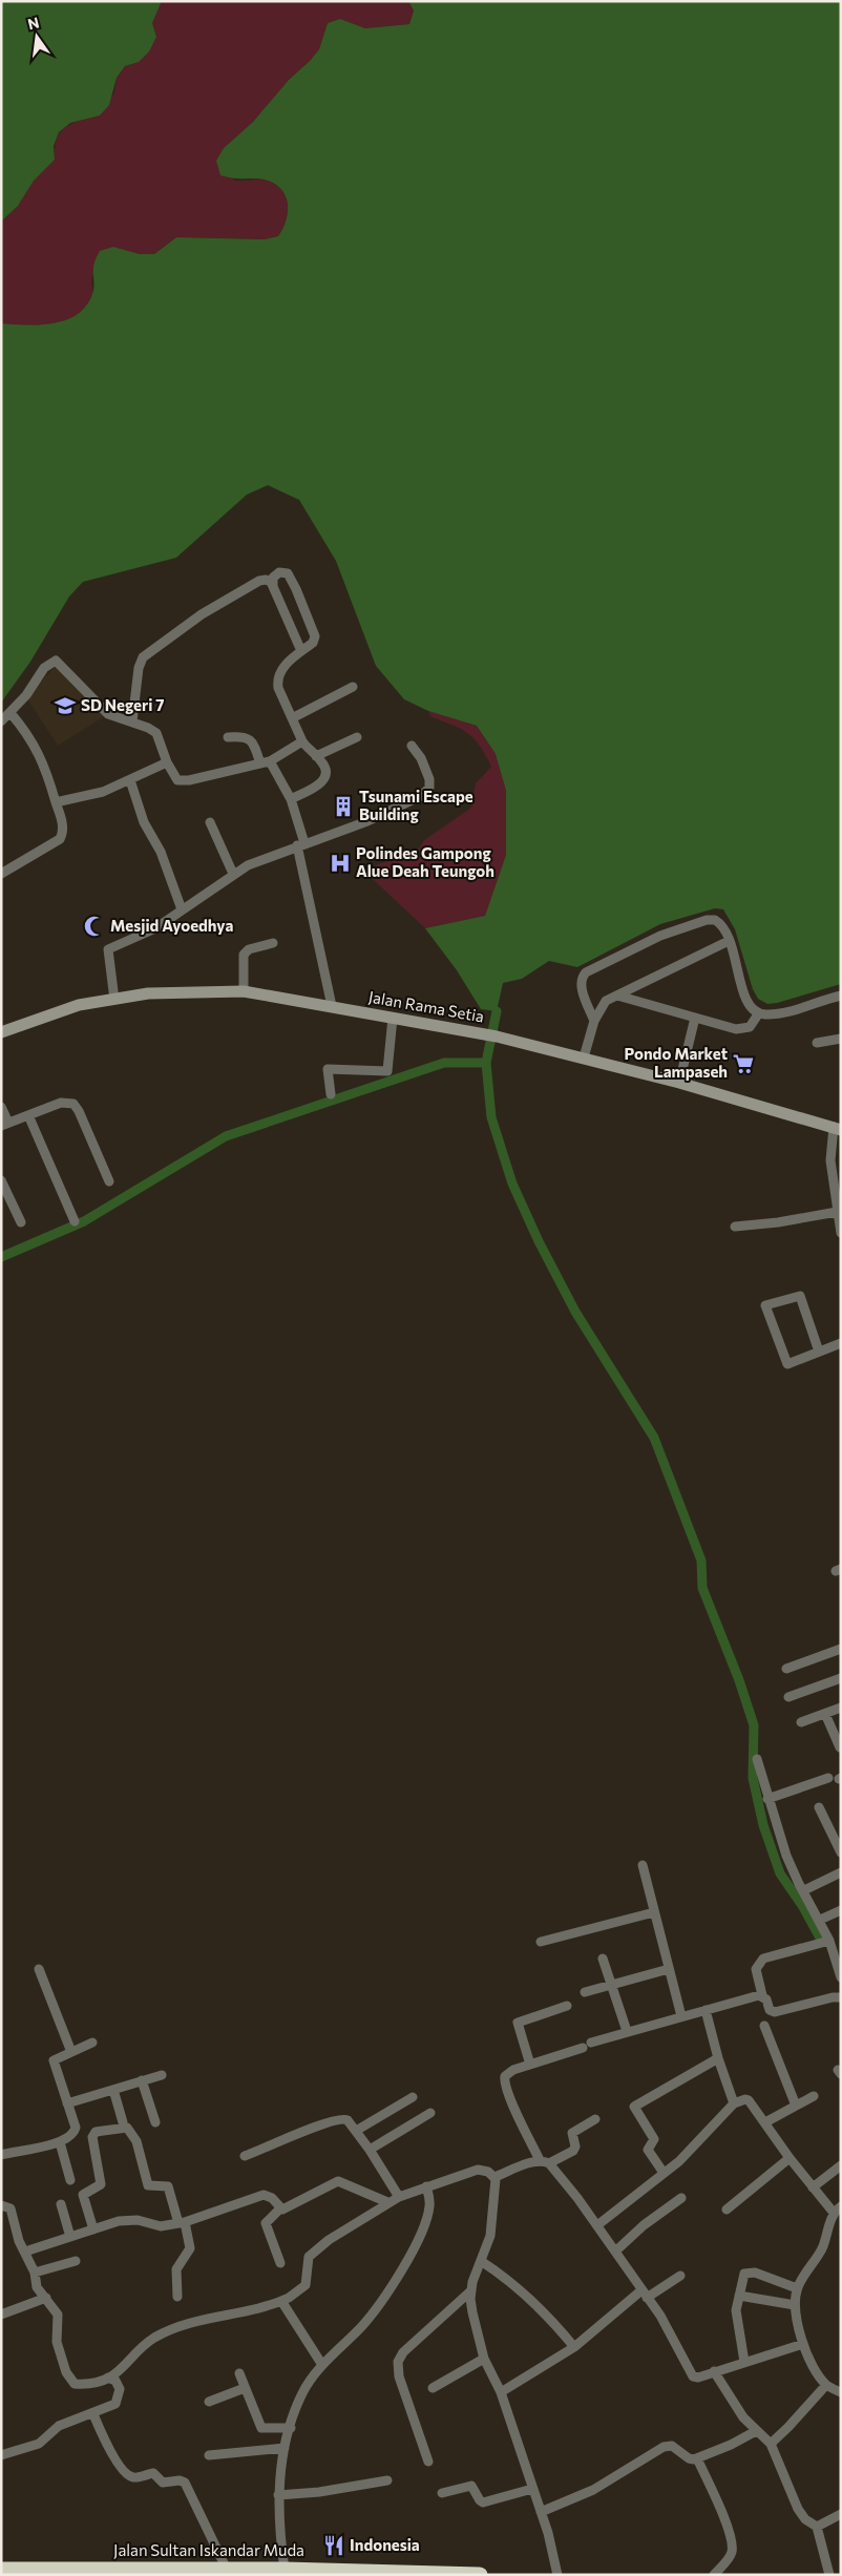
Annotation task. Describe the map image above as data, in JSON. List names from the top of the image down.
{
  "streets": {
    "highway": ["Jalan Sultan Iskandar Muda"],
    "street": ["Jalan Rama Setia"]
  },
  "places": {
    "school or university": ["SD Negeri 7"],
    "building": ["Tsunami Escape Building"],
    "hospital": ["Polindes Gampong Alue Deah Teungoh"],
    "mosque": ["Mesjid Ayoedhya"],
    "supermarket": ["Pondo Market Lampaseh"],
    "restaurant": ["Indonesia"]
  },
  "north": "top"
}
